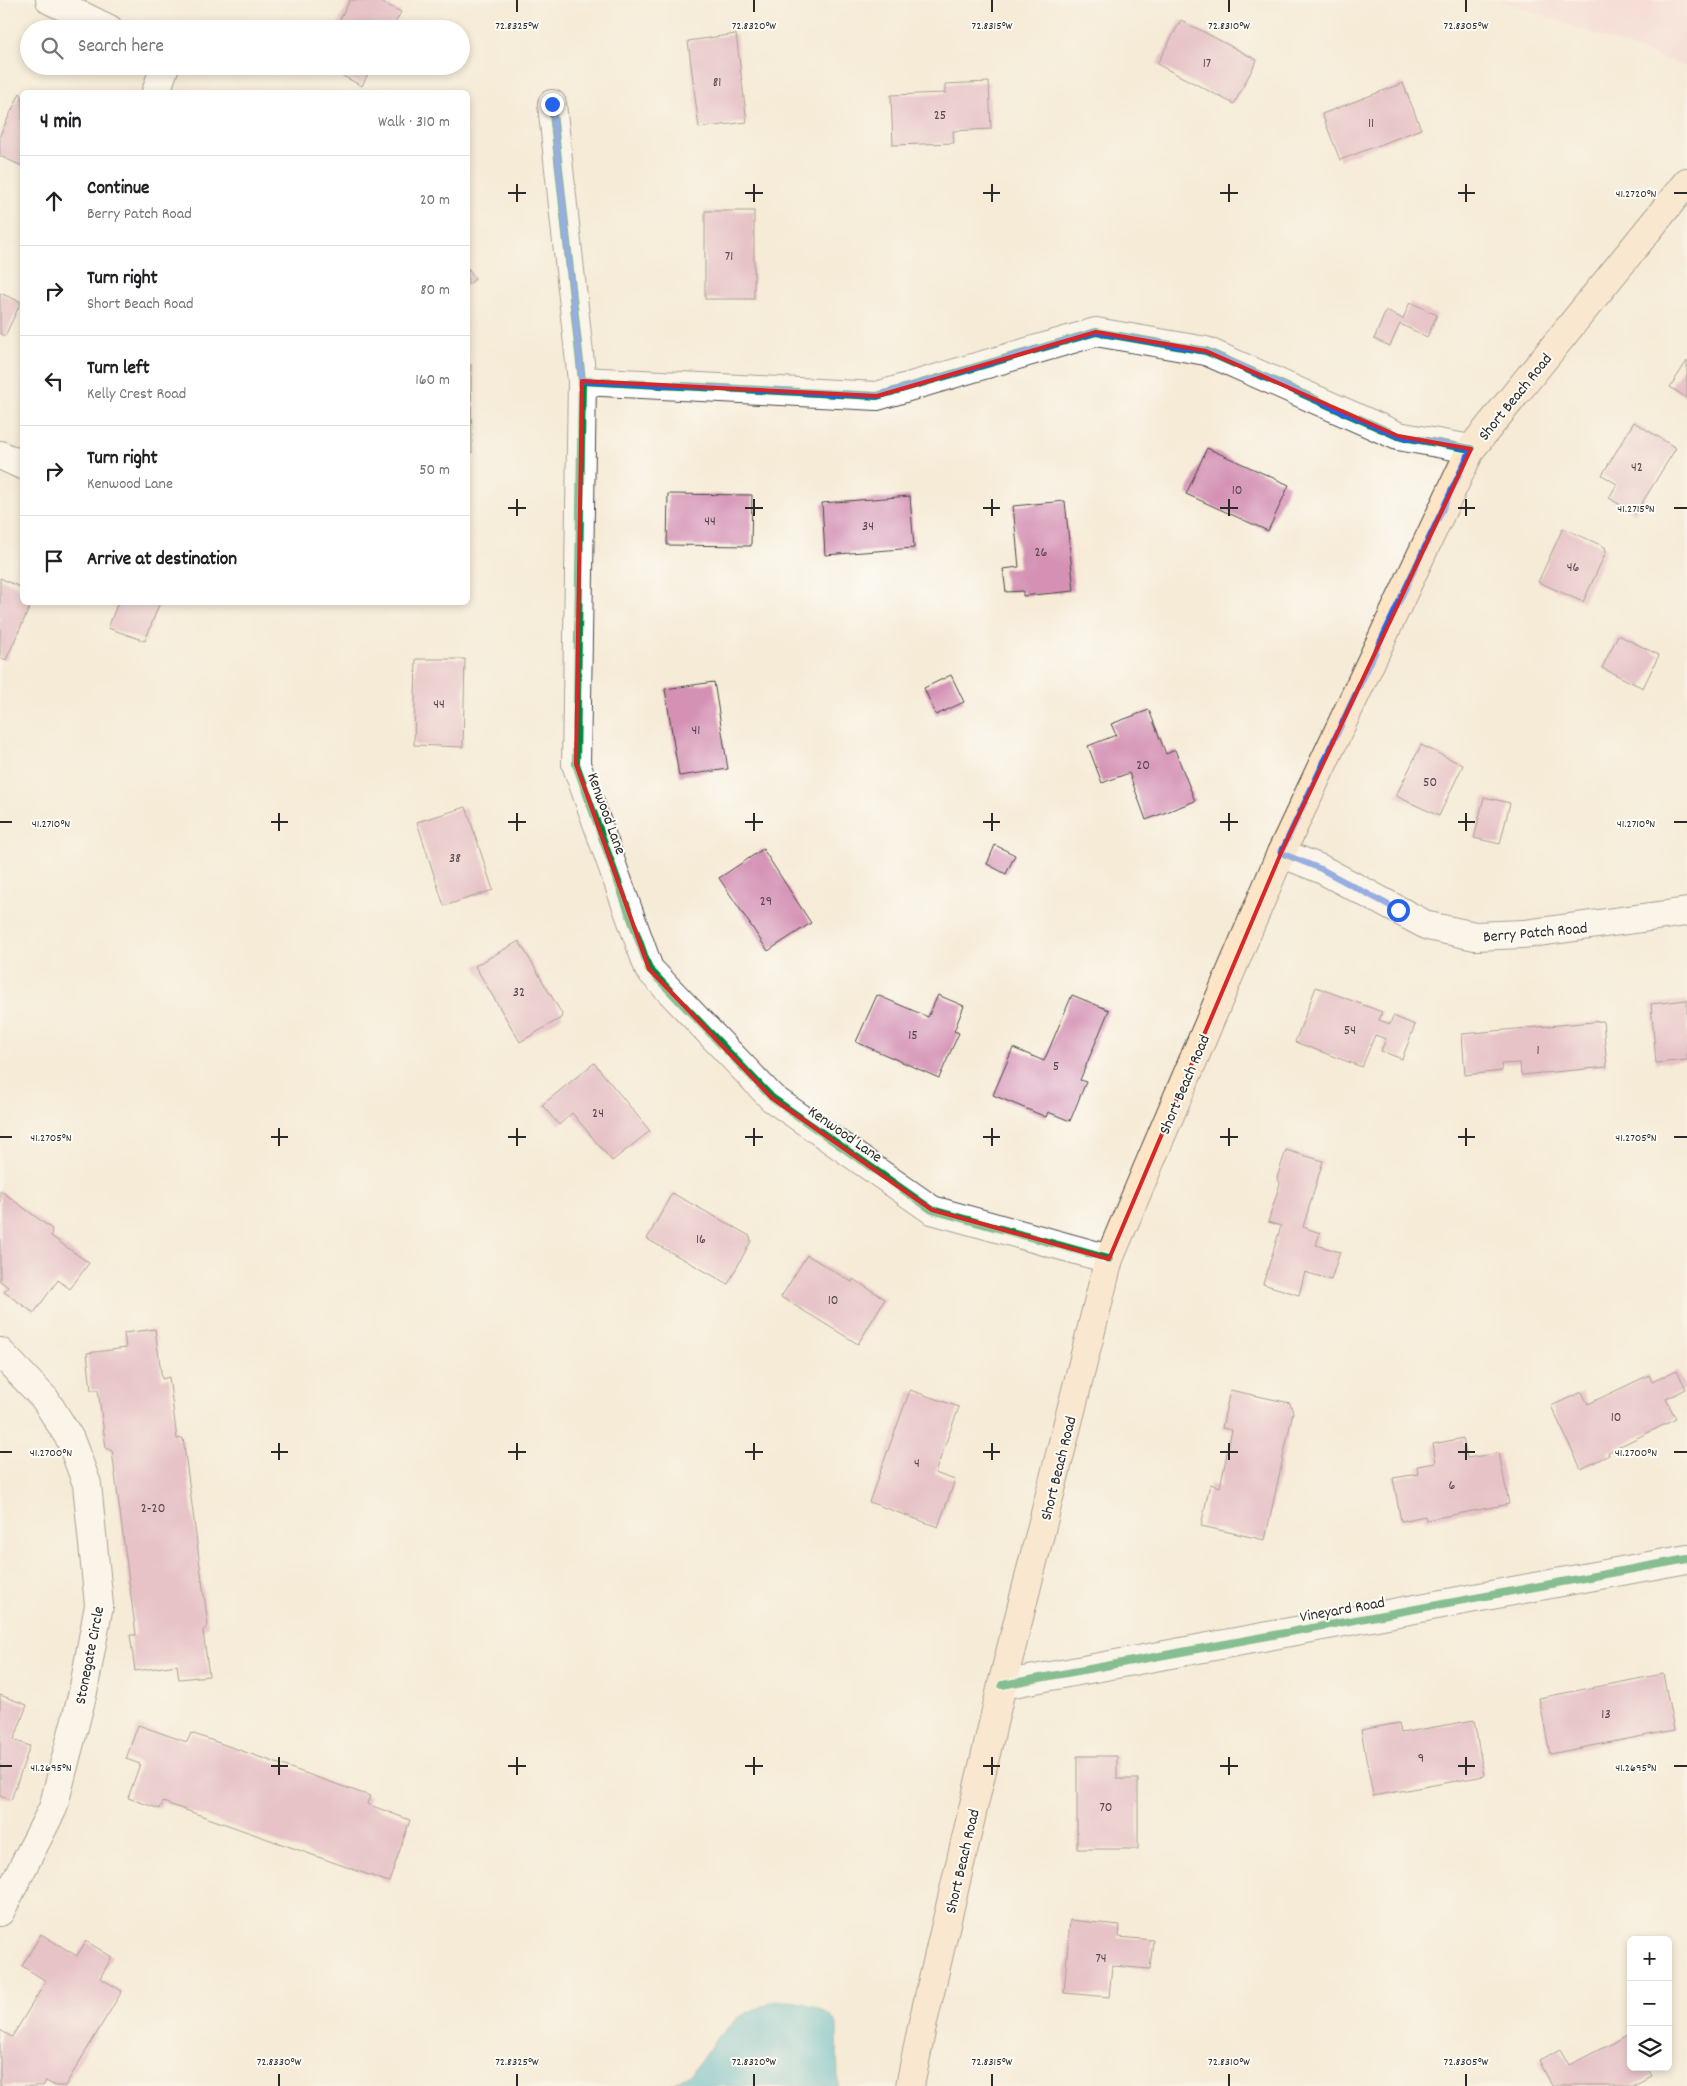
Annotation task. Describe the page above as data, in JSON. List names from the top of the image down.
{
  "streets": {
    "main road": ["Short Beach Road"],
    "street": [
      "Kenwood Lane",
      "Berry Patch Road",
      "Vineyard Road",
      "Stonegate Circle"
    ]
  },
  "crossings": [
    ["Short Beach Road", "Kenwood Lane"],
    ["Short Beach Road", "Berry Patch Road"],
    ["Short Beach Road", "Vineyard Road"]
  ],
  "house_numbers": [
    "17",
    "81",
    "25",
    "11",
    "71",
    "42",
    "10",
    "44",
    "34",
    "26",
    "46",
    "44",
    "41",
    "20",
    "50",
    "38",
    "29",
    "32",
    "54",
    "15",
    "1",
    "5",
    "24",
    "16",
    "10",
    "10",
    "4",
    "6",
    "2-20",
    "13",
    "9",
    "70",
    "74"
  ],
  "page": {
    "search": "Search here",
    "heading": ["4 min", "Walk · 310 m"],
    "list": [
      ["Continue", "Berry Patch Road", "20 m"],
      ["Turn right", "Short Beach Road", "80 m"],
      ["Turn left", "Kelly Crest Road", "160 m"],
      ["Turn right", "Kenwood Lane", "50 m"],
      "Arrive at destination"
    ],
    "map_buttons": ["+", "−"]
  },
  "coordinates": [
    "72.8325°W",
    "72.8320°W",
    "72.8315°W",
    "72.8310°W",
    "72.8305°W",
    "41.2720°N",
    "41.2715°N",
    "41.2710°N",
    "41.2705°N",
    "41.2700°N",
    "41.2695°N",
    "72.8330°W"
  ]
}
